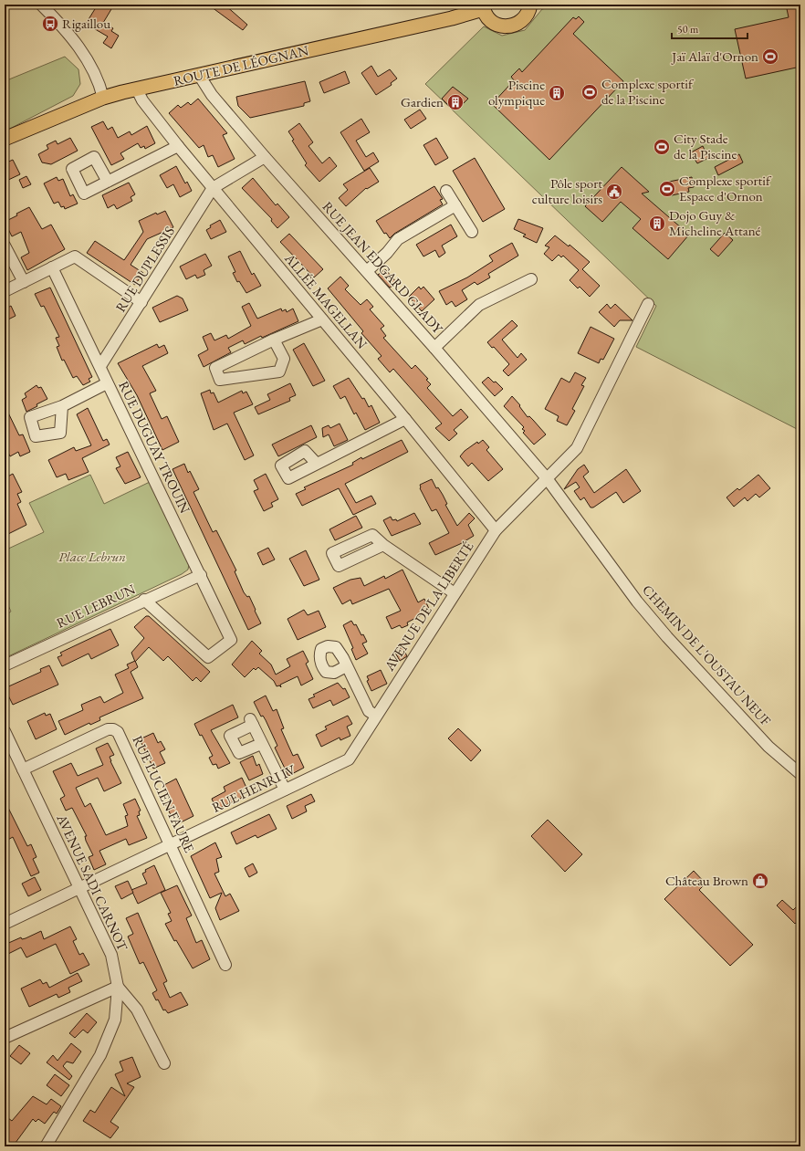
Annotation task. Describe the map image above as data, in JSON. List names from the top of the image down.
{
  "streets": {
    "main road": ["ROUTE DE LÉOGNAN"],
    "street": [
      "RUE JEAN EDGARD GLADY",
      "RUE DUPLESSIS",
      "ALLÉE MAGELLAN",
      "RUE DUGUAY TROUIN",
      "RUE LEBRUN",
      "AVENUE DE LA LIBERTÉ",
      "CHEMIN DE L'OUSTAU NEUF",
      "RUE HENRI IV",
      "RUE LUCIEN FAURE",
      "AVENUE SADI CARNOT"
    ]
  },
  "crossings": [
    ["ROUTE DE LÉOGNAN", "RUE JEAN EDGARD GLADY"],
    ["ROUTE DE LÉOGNAN", "ALLÉE MAGELLAN"],
    ["RUE JEAN EDGARD GLADY", "AVENUE DE LA LIBERTÉ"],
    ["RUE JEAN EDGARD GLADY", "CHEMIN DE L'OUSTAU NEUF"],
    ["RUE DUPLESSIS", "ALLÉE MAGELLAN"],
    ["RUE DUPLESSIS", "RUE DUGUAY TROUIN"],
    ["ALLÉE MAGELLAN", "AVENUE DE LA LIBERTÉ"],
    ["RUE DUGUAY TROUIN", "RUE LEBRUN"],
    ["AVENUE DE LA LIBERTÉ", "CHEMIN DE L'OUSTAU NEUF"],
    ["AVENUE DE LA LIBERTÉ", "RUE HENRI IV"],
    ["RUE HENRI IV", "RUE LUCIEN FAURE"],
    ["RUE HENRI IV", "AVENUE SADI CARNOT"],
    ["RUE LUCIEN FAURE", "AVENUE SADI CARNOT"]
  ],
  "parks": ["Place Lebrun"],
  "places": {
    "bus stop": ["Rigaillou"],
    "sports": [
      "Jaï Alaï d'Ornon",
      "Complexe sportif de la Piscine",
      "City Stade de la Piscine",
      "Complexe sportif Espace d'Ornon"
    ],
    "building": ["Piscine olympique", "Gardien", "Dojo Guy & Micheline Attané"],
    "public building": ["Pôle sport culture loisirs"],
    "shop": ["Château Brown"]
  },
  "scale_bar": "50 m"
}
